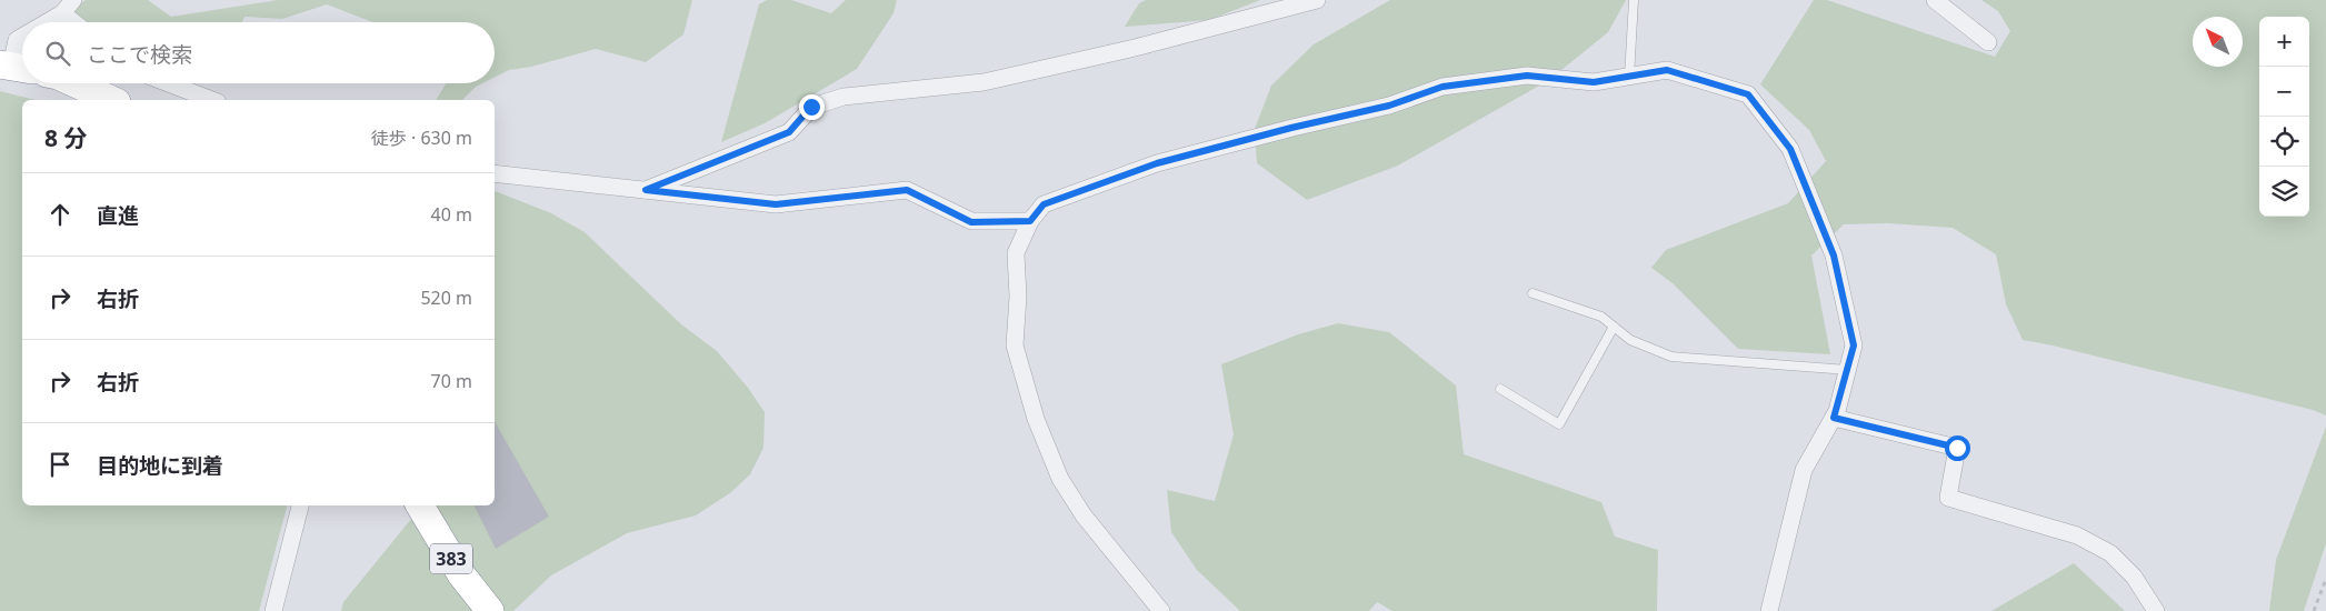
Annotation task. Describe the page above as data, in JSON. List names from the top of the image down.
{
  "streets": {
    "highway": ["383"]
  },
  "north": "top left",
  "page": {
    "map_buttons": ["+", "−"],
    "search": "ここで検索",
    "heading": ["8 分", "徒歩 · 630 m"],
    "list": [
      ["直進", "40 m"],
      ["右折", "520 m"],
      ["右折", "70 m"],
      "目的地に到着"
    ]
  }
}
